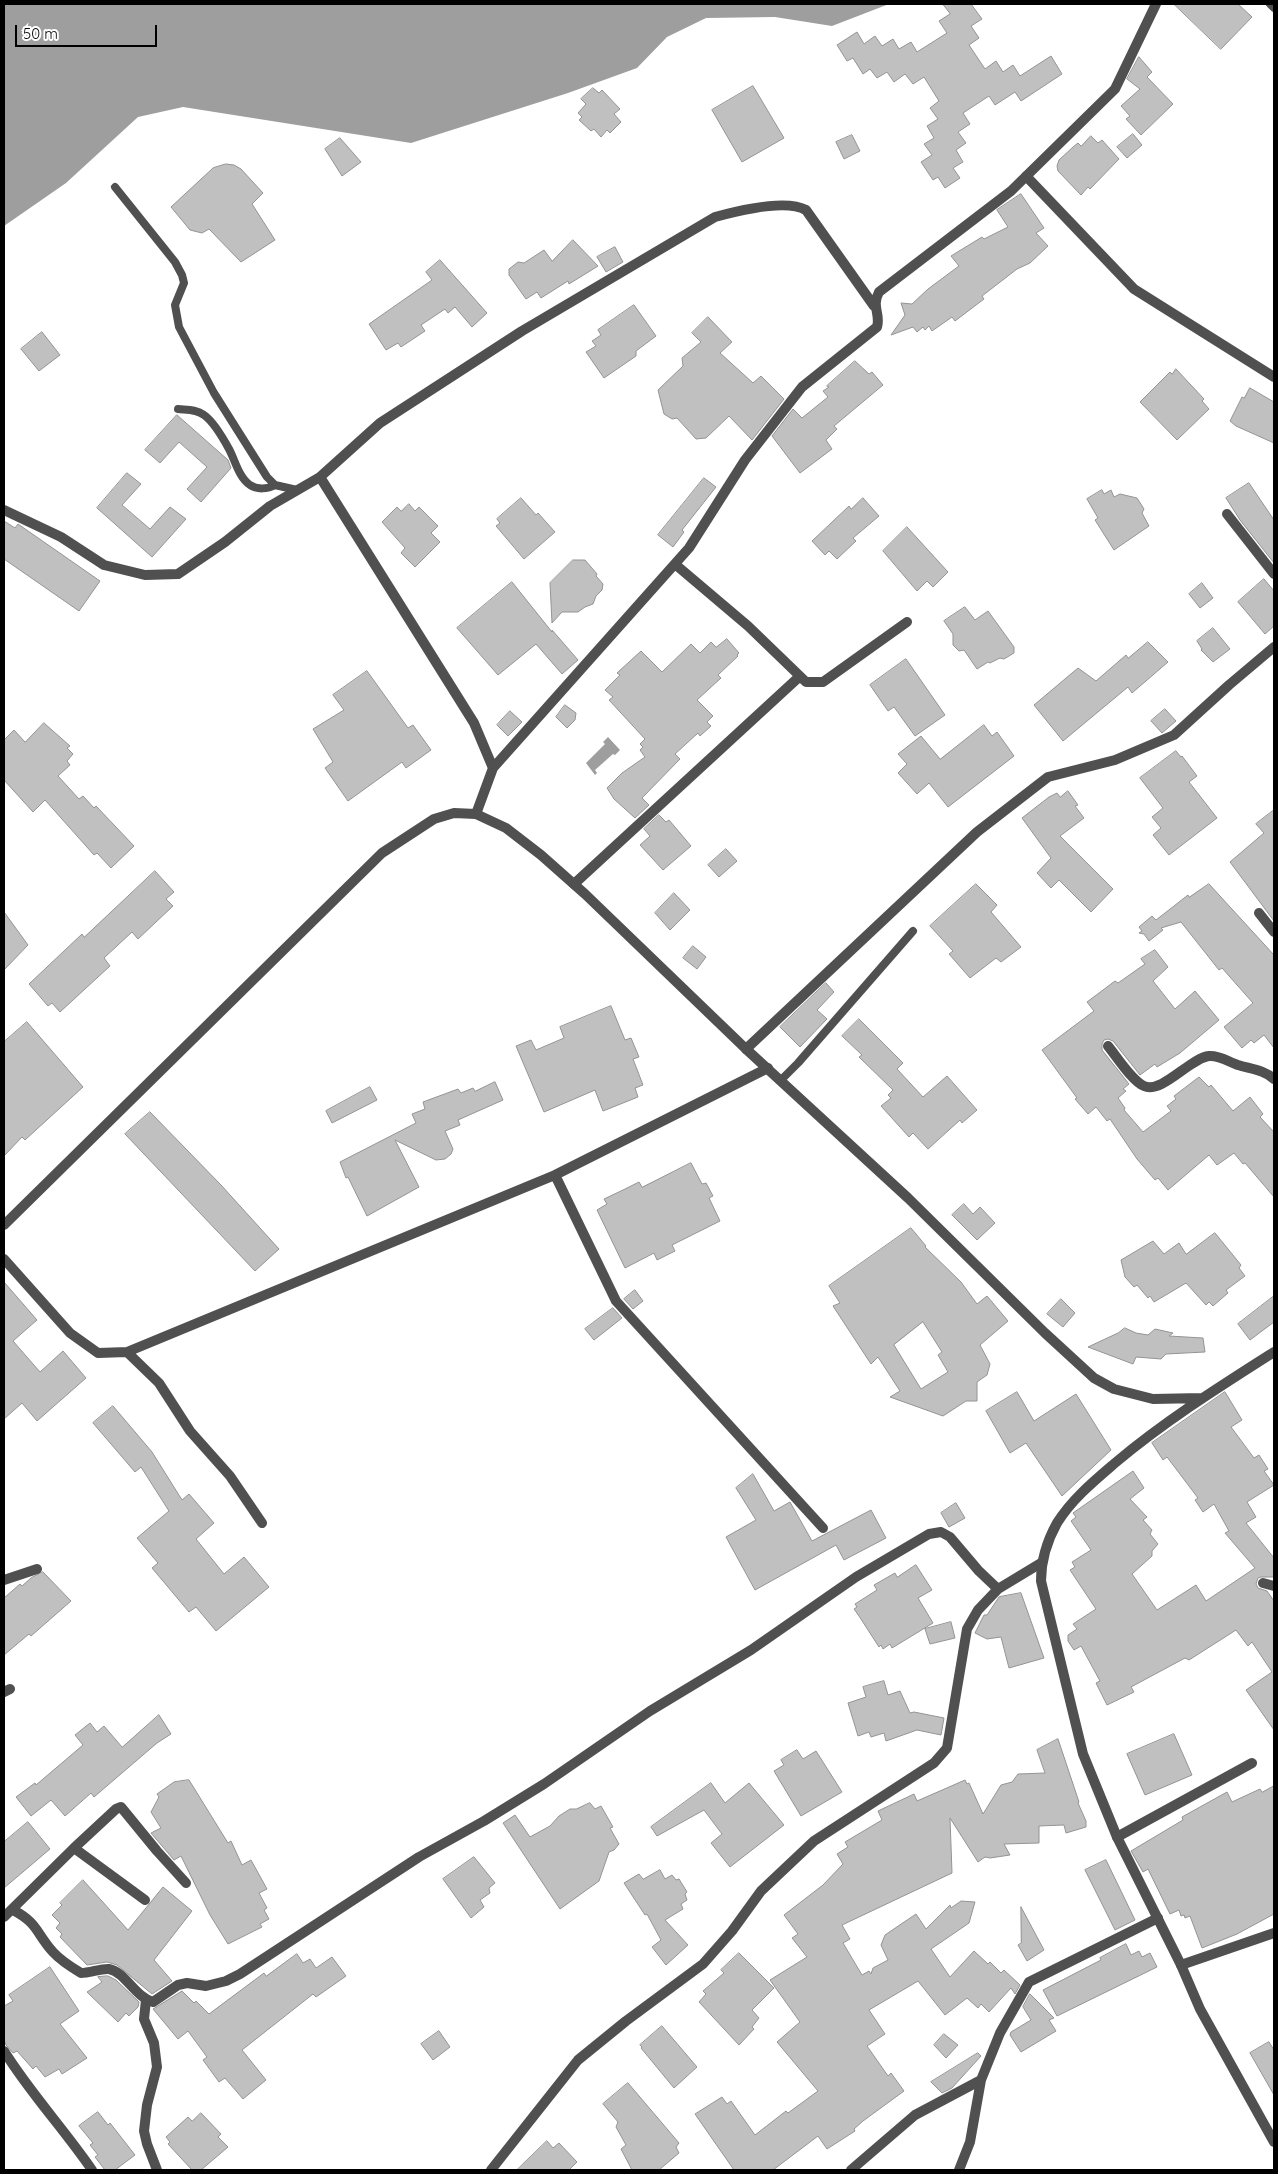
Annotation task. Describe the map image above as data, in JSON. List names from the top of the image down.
{
  "scale_bar": "50 m"
}
